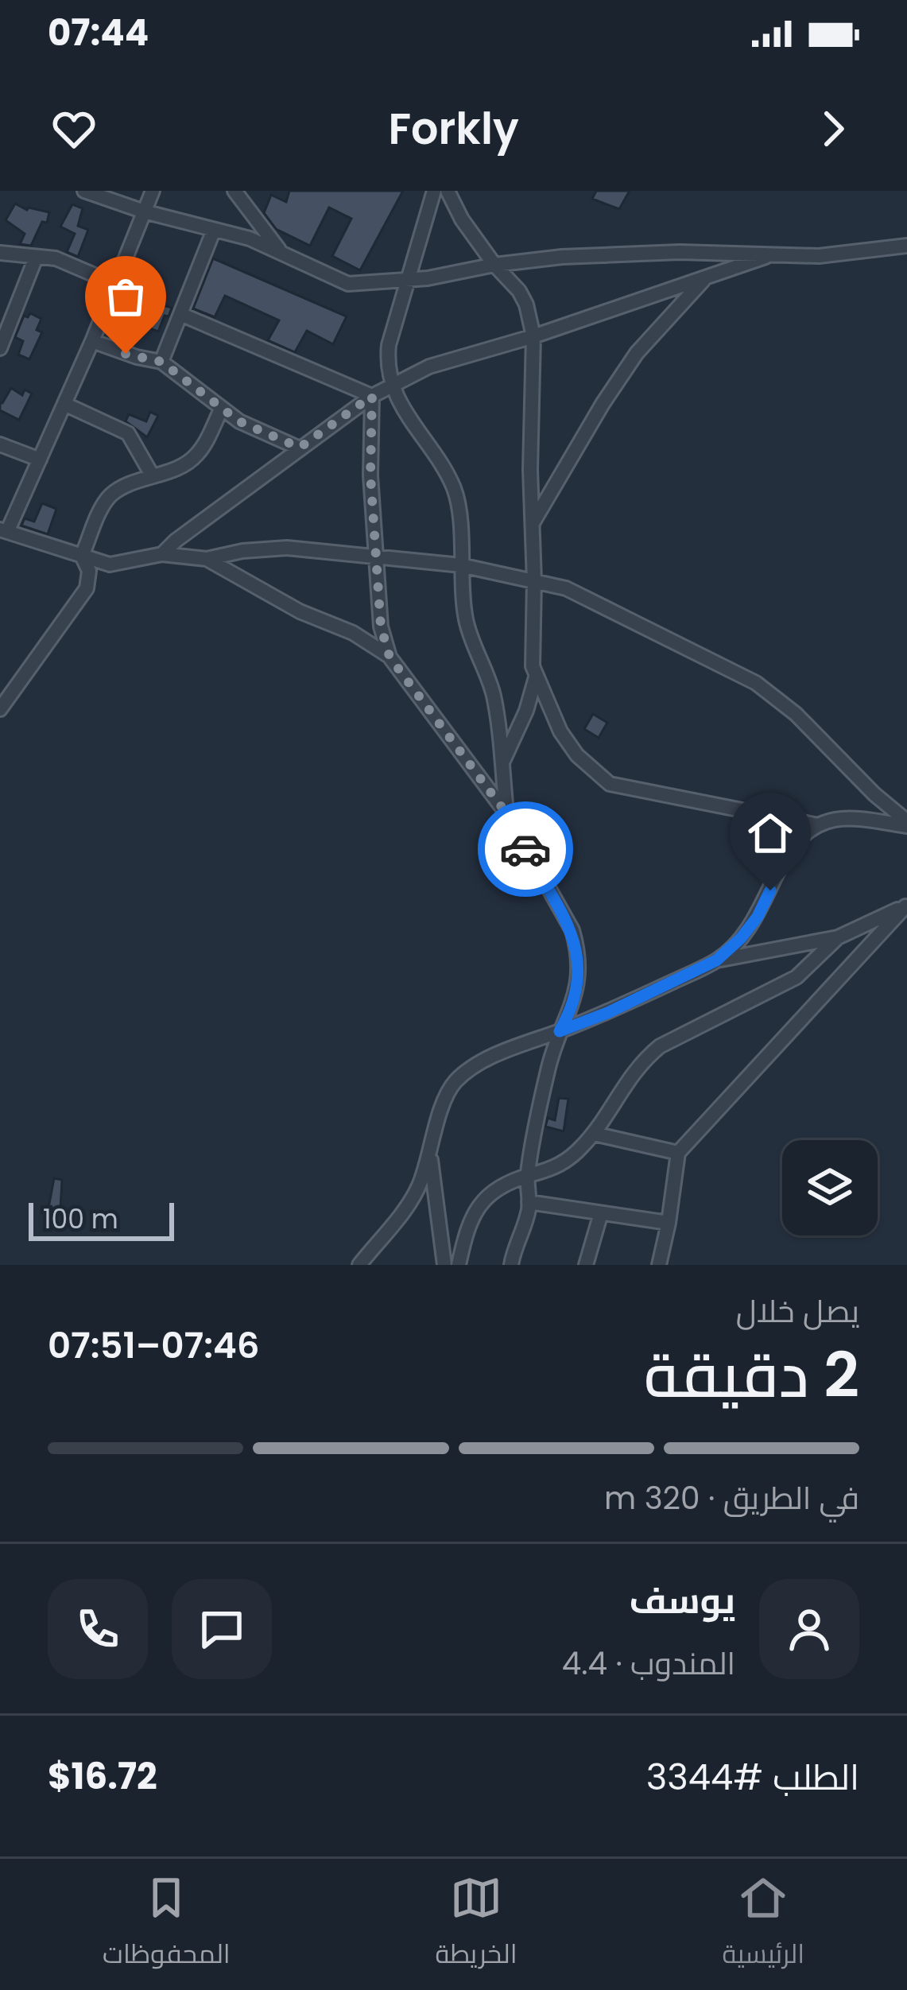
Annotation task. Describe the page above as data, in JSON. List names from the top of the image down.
{
  "scale_bar": "100 m",
  "page": {
    "status": "07:44",
    "header": "Forkly",
    "scale": "100 m",
    "heading": ["2 دقيقة", "يصل خلال", "07:46–07:51"],
    "panel": [
      "يوسف",
      "المندوب · 4.4",
      "الطلب #3344",
      "$16.72"
    ],
    "bar": "في الطريق · 320 m",
    "tabs": ["الرئيسية", "الخريطة", "المحفوظات"]
  }
}
